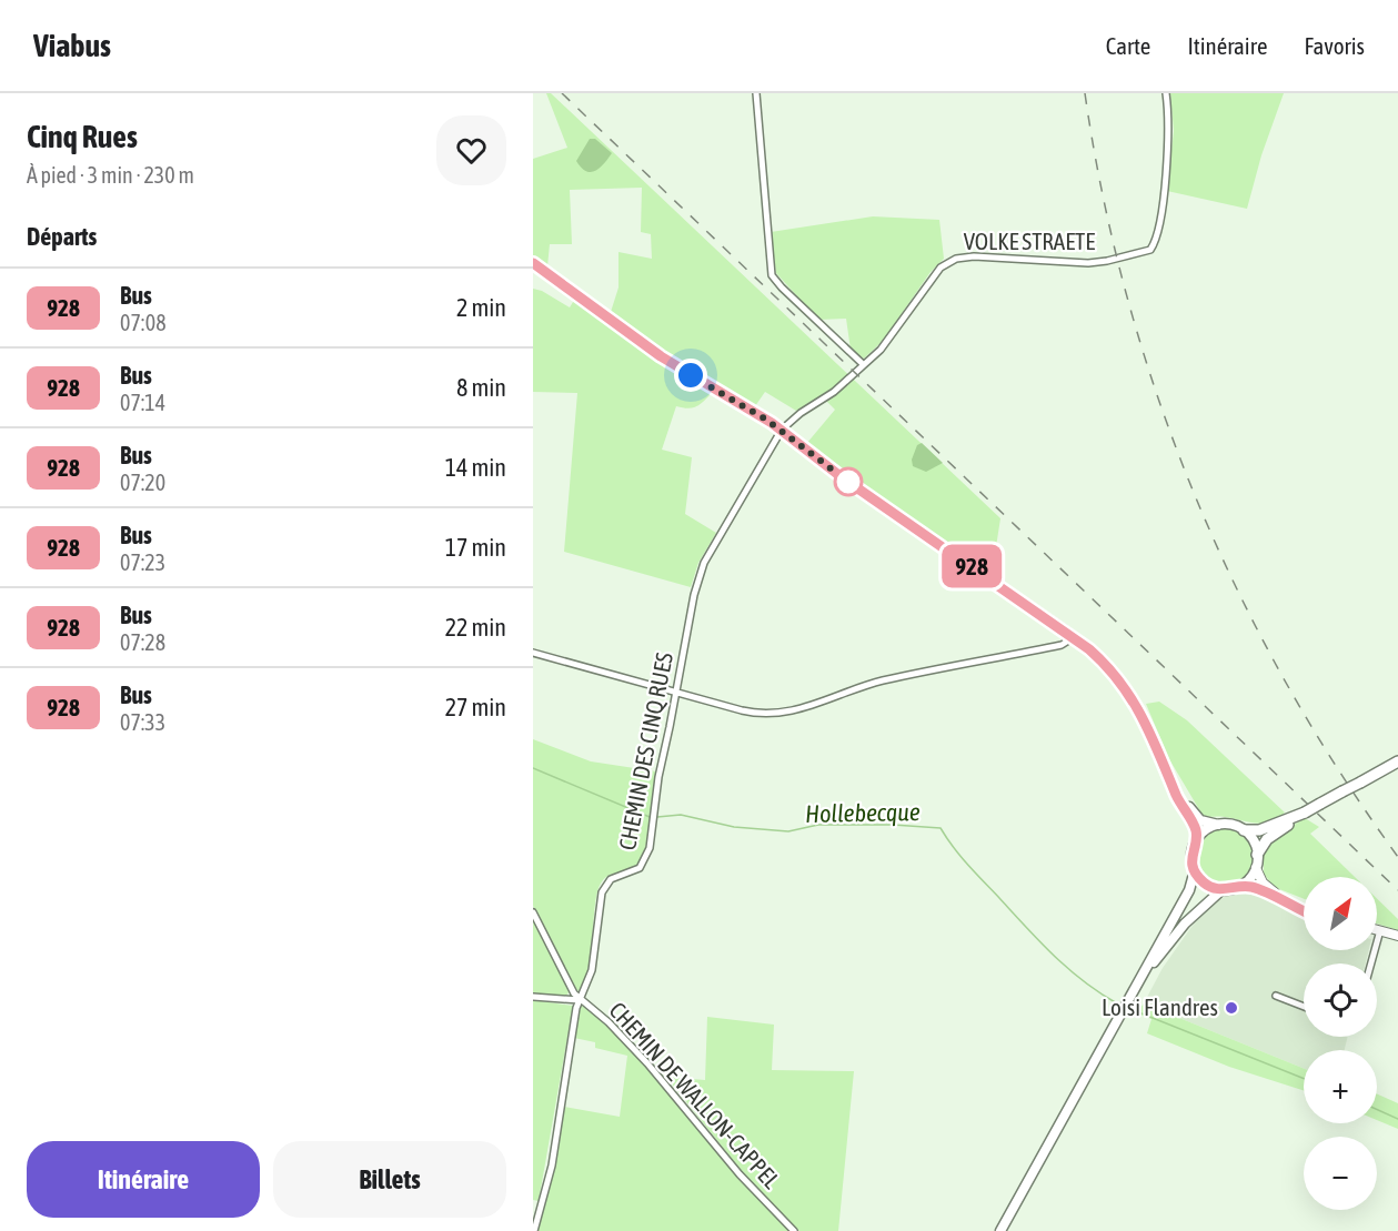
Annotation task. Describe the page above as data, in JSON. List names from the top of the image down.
{
  "streets": {
    "street": ["VOLKE STRAETE", "CHEMIN DES CINQ RUES", "CHEMIN DE WALLON-CAPPEL"]
  },
  "crossings": [
    ["VOLKE STRAETE", "CHEMIN DES CINQ RUES"],
    ["CHEMIN DES CINQ RUES", "CHEMIN DE WALLON-CAPPEL"]
  ],
  "water": ["Hollebecque"],
  "places": ["Loisi Flandres"],
  "lines": ["bus line 928"],
  "north": "top right",
  "page": {
    "header": "Viabus",
    "nav": ["Carte", "Itinéraire", "Favoris"],
    "heading": [
      ["Cinq Rues", "À pied · 3 min · 230 m"],
      "Départs"
    ],
    "on_map": "928",
    "list": [
      {
        "mark": "928",
        "name": "Bus",
        "note": "07:08",
        "value": "2 min"
      },
      {
        "mark": "928",
        "name": "Bus",
        "note": "07:14",
        "value": "8 min"
      },
      {
        "mark": "928",
        "name": "Bus",
        "note": "07:20",
        "value": "14 min"
      },
      {
        "mark": "928",
        "name": "Bus",
        "note": "07:23",
        "value": "17 min"
      },
      {
        "mark": "928",
        "name": "Bus",
        "note": "07:28",
        "value": "22 min"
      },
      {
        "mark": "928",
        "name": "Bus",
        "note": "07:33",
        "value": "27 min"
      }
    ],
    "map_buttons": ["+", "−"],
    "buttons": ["Itinéraire", "Billets"]
  }
}
